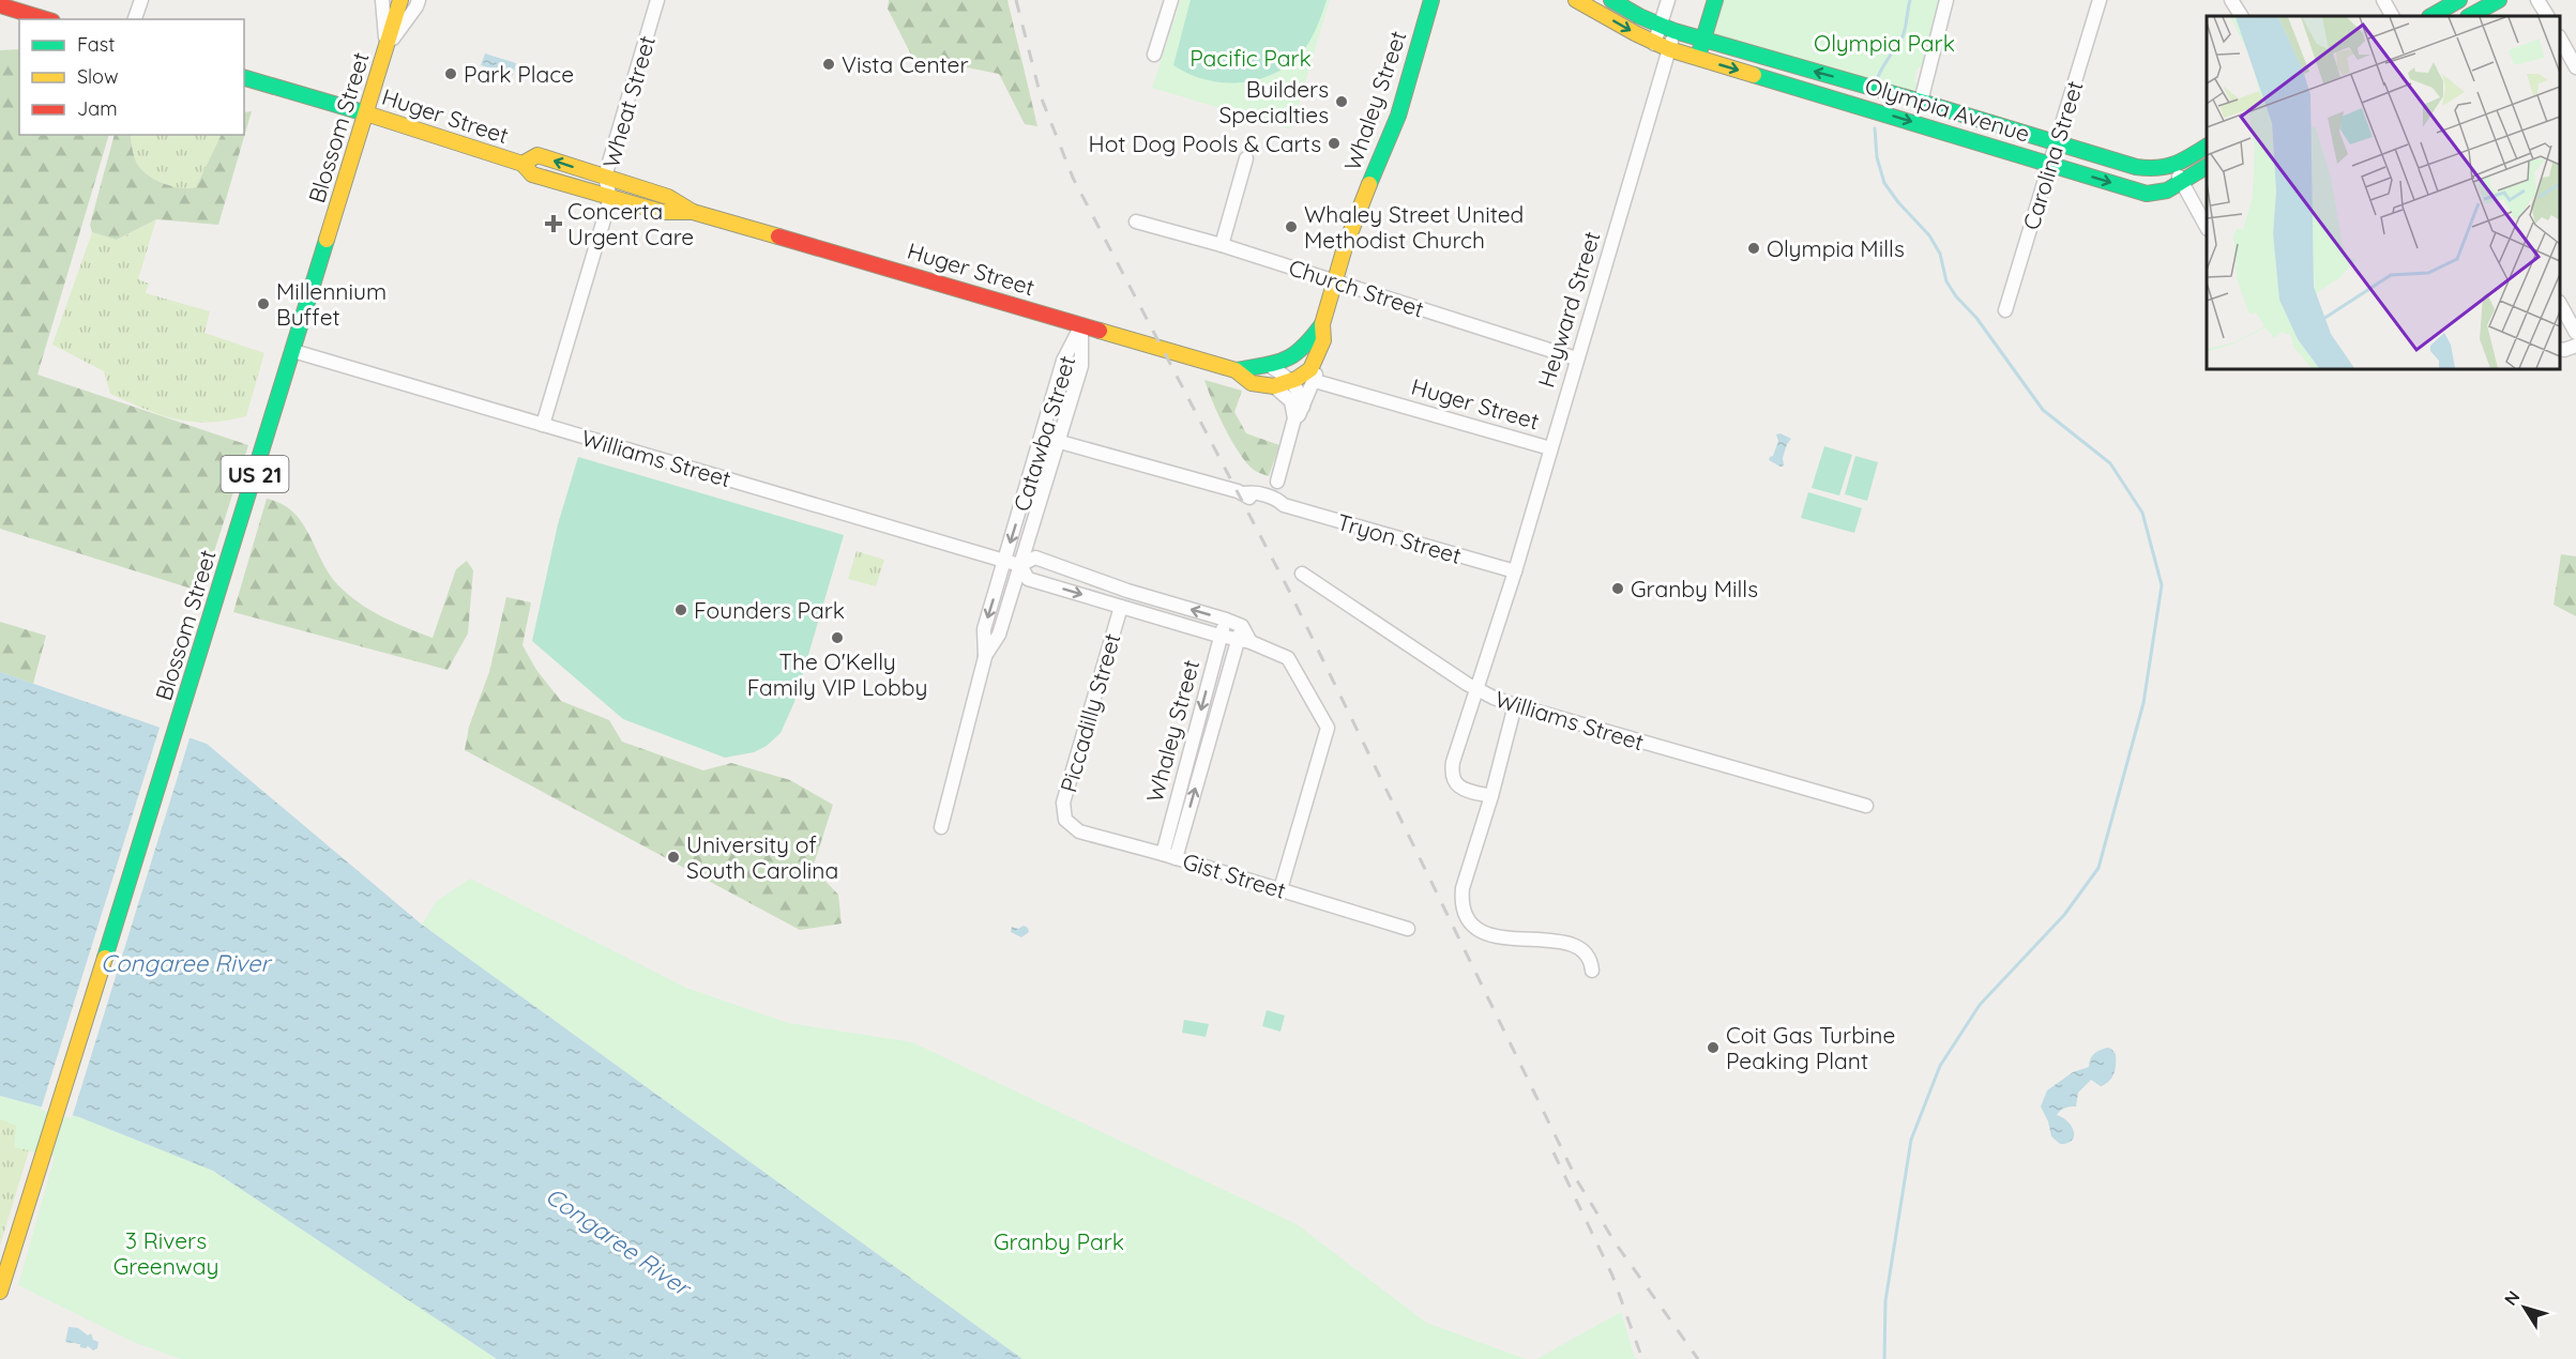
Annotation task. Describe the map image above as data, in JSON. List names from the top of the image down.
{
  "streets": {
    "main road": [
      "Whaley Street",
      "Olympia Avenue",
      "Huger Street",
      "Blossom Street",
      "US 21"
    ],
    "street": [
      "Wheat Street",
      "Carolina Street",
      "Church Street",
      "Heyward Street",
      "Catawba Street",
      "Williams Street",
      "Tryon Street",
      "Piccadilly Street",
      "Gist Street"
    ]
  },
  "crossings": [
    ["Whaley Street", "Huger Street"],
    ["Whaley Street", "Church Street"],
    ["Whaley Street", "Williams Street"],
    ["Whaley Street", "Gist Street"],
    ["Wheat Street", "Huger Street"],
    ["Wheat Street", "Williams Street"],
    ["Olympia Avenue", "Carolina Street"],
    ["Olympia Avenue", "Heyward Street"],
    ["Huger Street", "Blossom Street"],
    ["Huger Street", "Heyward Street"],
    ["Huger Street", "Catawba Street"],
    ["Blossom Street", "Williams Street"],
    ["Church Street", "Heyward Street"],
    ["Heyward Street", "Williams Street"],
    ["Heyward Street", "Tryon Street"],
    ["Catawba Street", "Williams Street"],
    ["Catawba Street", "Tryon Street"],
    ["Williams Street", "Piccadilly Street"],
    ["Piccadilly Street", "Gist Street"]
  ],
  "water": ["Congaree River"],
  "parks": [
    "Olympia Park",
    "Pacific Park",
    "3 Rivers Greenway",
    "Granby Park"
  ],
  "places": {
    "other": [
      "Vista Center",
      "Park Place",
      "Builders Specialties",
      "Hot Dog Pools & Carts",
      "Whaley Street United Methodist Church",
      "Olympia Mills",
      "Millennium Buffet",
      "Granby Mills",
      "Founders Park",
      "The O'Kelly Family VIP Lobby",
      "University of South Carolina",
      "Coit Gas Turbine Peaking Plant"
    ],
    "health": ["Concerta Urgent Care"]
  },
  "legend": ["Fast", "Slow", "Jam"],
  "north": "top left"
}
